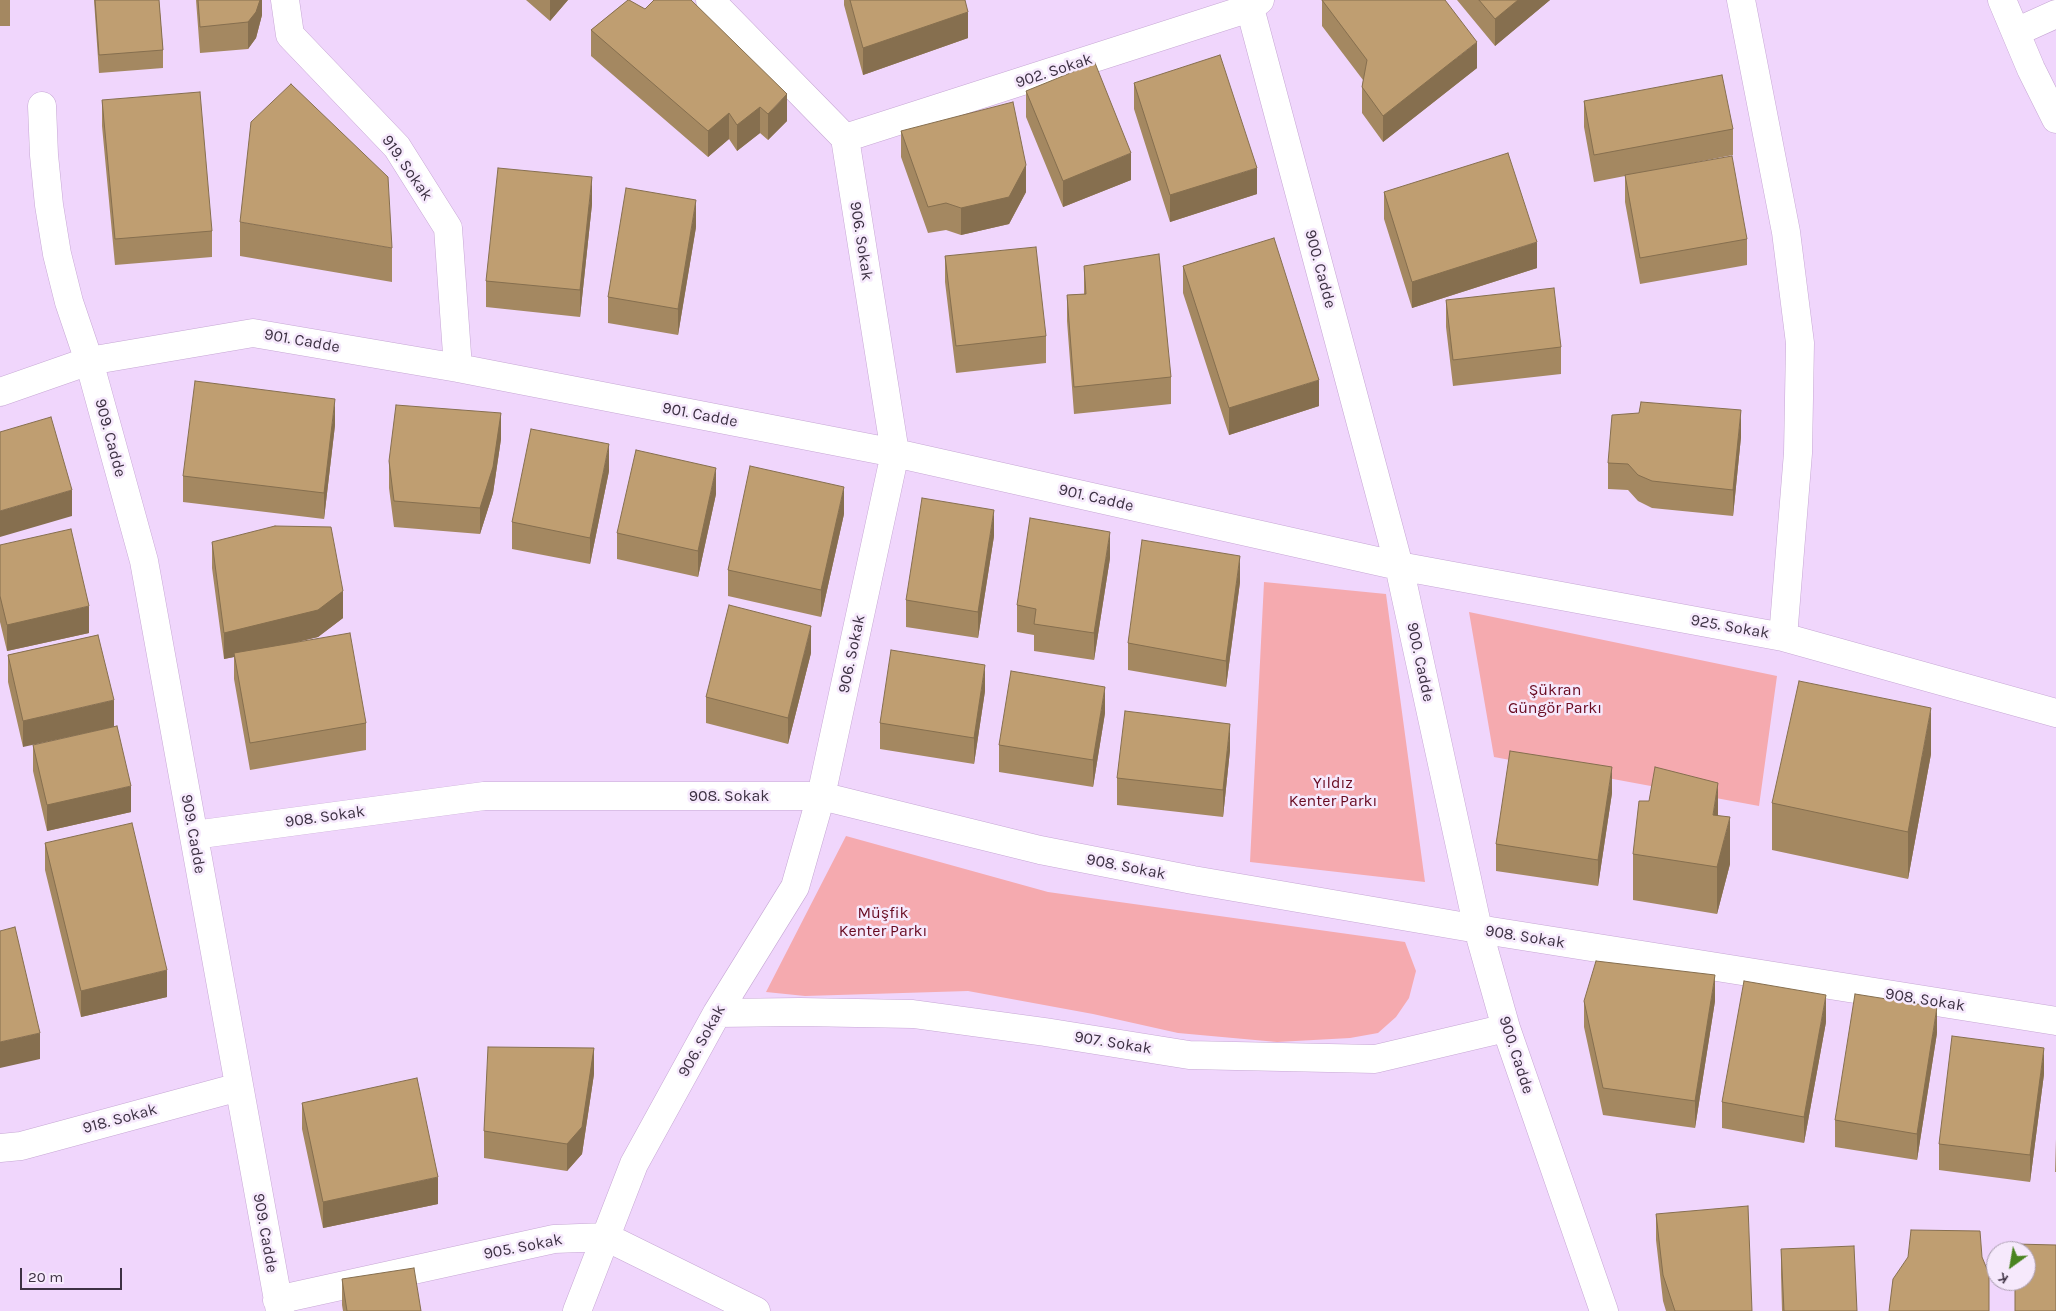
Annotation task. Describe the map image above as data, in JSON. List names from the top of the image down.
{
  "streets": {
    "street": [
      "902. Sokak",
      "919. Sokak",
      "906. Sokak",
      "900. Cadde",
      "901. Cadde",
      "909. Cadde",
      "925. Sokak",
      "908. Sokak",
      "907. Sokak",
      "918. Sokak",
      "905. Sokak"
    ]
  },
  "crossings": [
    ["902. Sokak", "906. Sokak"],
    ["902. Sokak", "900. Cadde"],
    ["919. Sokak", "901. Cadde"],
    ["906. Sokak", "901. Cadde"],
    ["906. Sokak", "908. Sokak"],
    ["906. Sokak", "907. Sokak"],
    ["906. Sokak", "905. Sokak"],
    ["900. Cadde", "901. Cadde"],
    ["900. Cadde", "925. Sokak"],
    ["900. Cadde", "908. Sokak"],
    ["900. Cadde", "907. Sokak"],
    ["901. Cadde", "909. Cadde"],
    ["901. Cadde", "925. Sokak"],
    ["909. Cadde", "908. Sokak"],
    ["909. Cadde", "918. Sokak"],
    ["909. Cadde", "905. Sokak"]
  ],
  "parks": ["Şükran Güngör Parkı", "Yıldız Kenter Parkı", "Müşfik Kenter Parkı"],
  "scale_bar": "20 m",
  "north": "bottom left"
}
